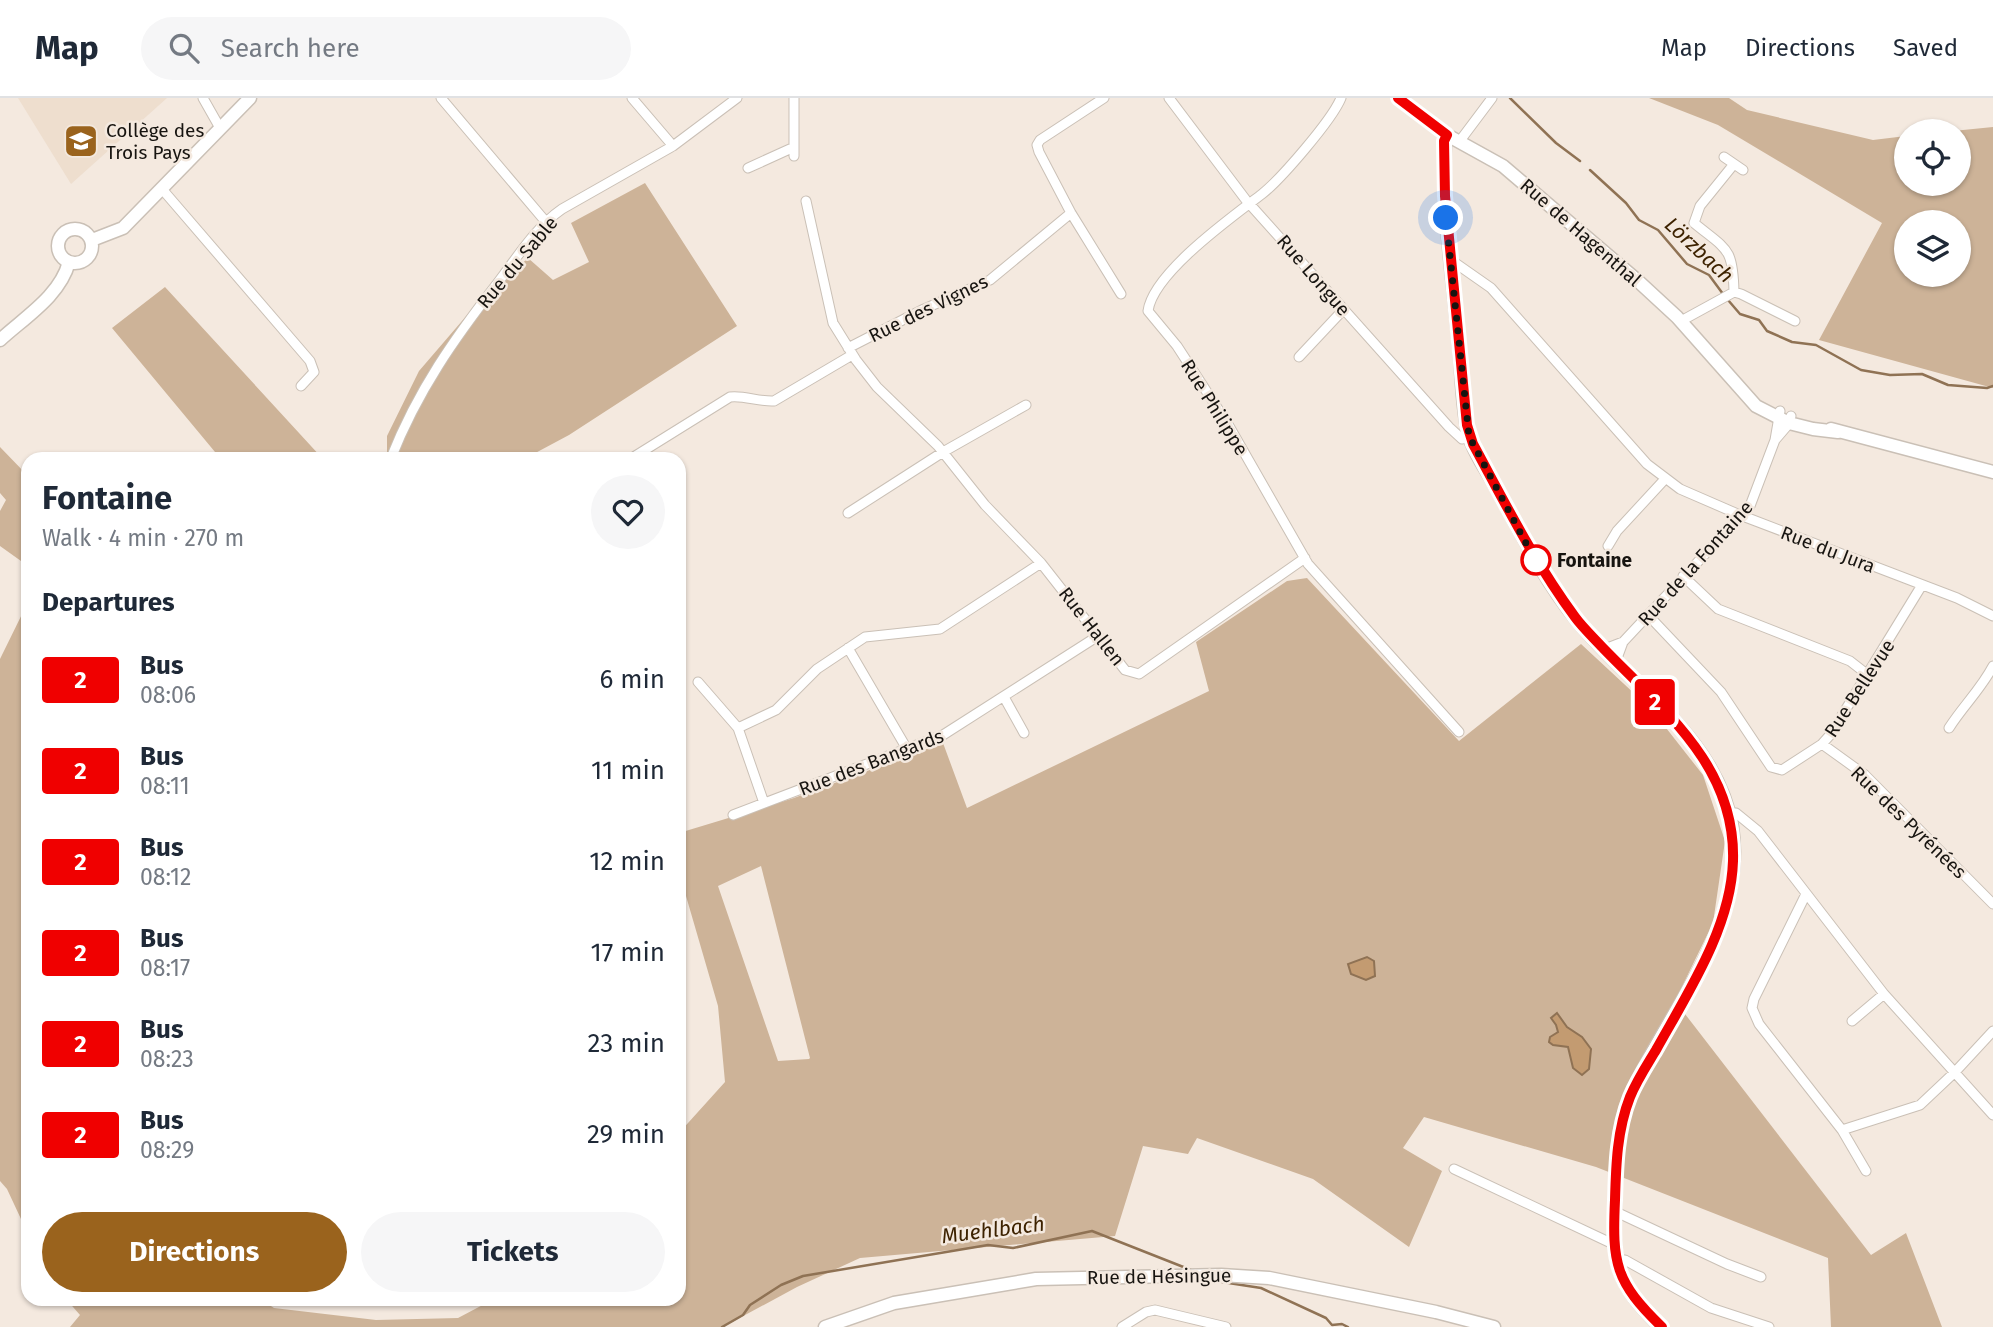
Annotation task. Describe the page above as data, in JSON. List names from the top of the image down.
{
  "streets": {
    "street": [
      "Rue de Hagenthal",
      "Rue du Sable",
      "Rue Longue",
      "Rue des Vignes",
      "Rue Philippe",
      "Rue du Jura",
      "Rue de la Fontaine",
      "Rue Hallen",
      "Rue Bellevue",
      "Rue des Bangards",
      "Rue des Pyrénées",
      "Rue de Hésingue"
    ]
  },
  "crossings": [
    ["Rue de Hagenthal", "Rue de la Fontaine"],
    ["Rue Longue", "Rue Philippe"],
    ["Rue des Vignes", "Rue Hallen"],
    ["Rue Philippe", "Rue Hallen"],
    ["Rue du Jura", "Rue de la Fontaine"],
    ["Rue du Jura", "Rue Bellevue"],
    ["Rue de la Fontaine", "Rue Bellevue"],
    ["Rue Hallen", "Rue des Bangards"],
    ["Rue Bellevue", "Rue des Pyrénées"]
  ],
  "water": ["Lörzbach", "Muehlbach"],
  "places": {
    "school or university": ["Collège des Trois Pays"],
    "other": ["Fontaine"]
  },
  "lines": ["bus line 2"],
  "page": {
    "header": "Map",
    "search": "Search here",
    "nav": ["Map", "Directions", "Saved"],
    "on_map": "2",
    "heading": [
      ["Fontaine", "Walk · 4 min · 270 m"],
      "Departures"
    ],
    "list": [
      {
        "mark": "2",
        "name": "Bus",
        "note": "08:06",
        "value": "6 min"
      },
      {
        "mark": "2",
        "name": "Bus",
        "note": "08:11",
        "value": "11 min"
      },
      {
        "mark": "2",
        "name": "Bus",
        "note": "08:12",
        "value": "12 min"
      },
      {
        "mark": "2",
        "name": "Bus",
        "note": "08:17",
        "value": "17 min"
      },
      {
        "mark": "2",
        "name": "Bus",
        "note": "08:23",
        "value": "23 min"
      },
      {
        "mark": "2",
        "name": "Bus",
        "note": "08:29",
        "value": "29 min"
      }
    ],
    "buttons": ["Directions", "Tickets"]
  }
}
